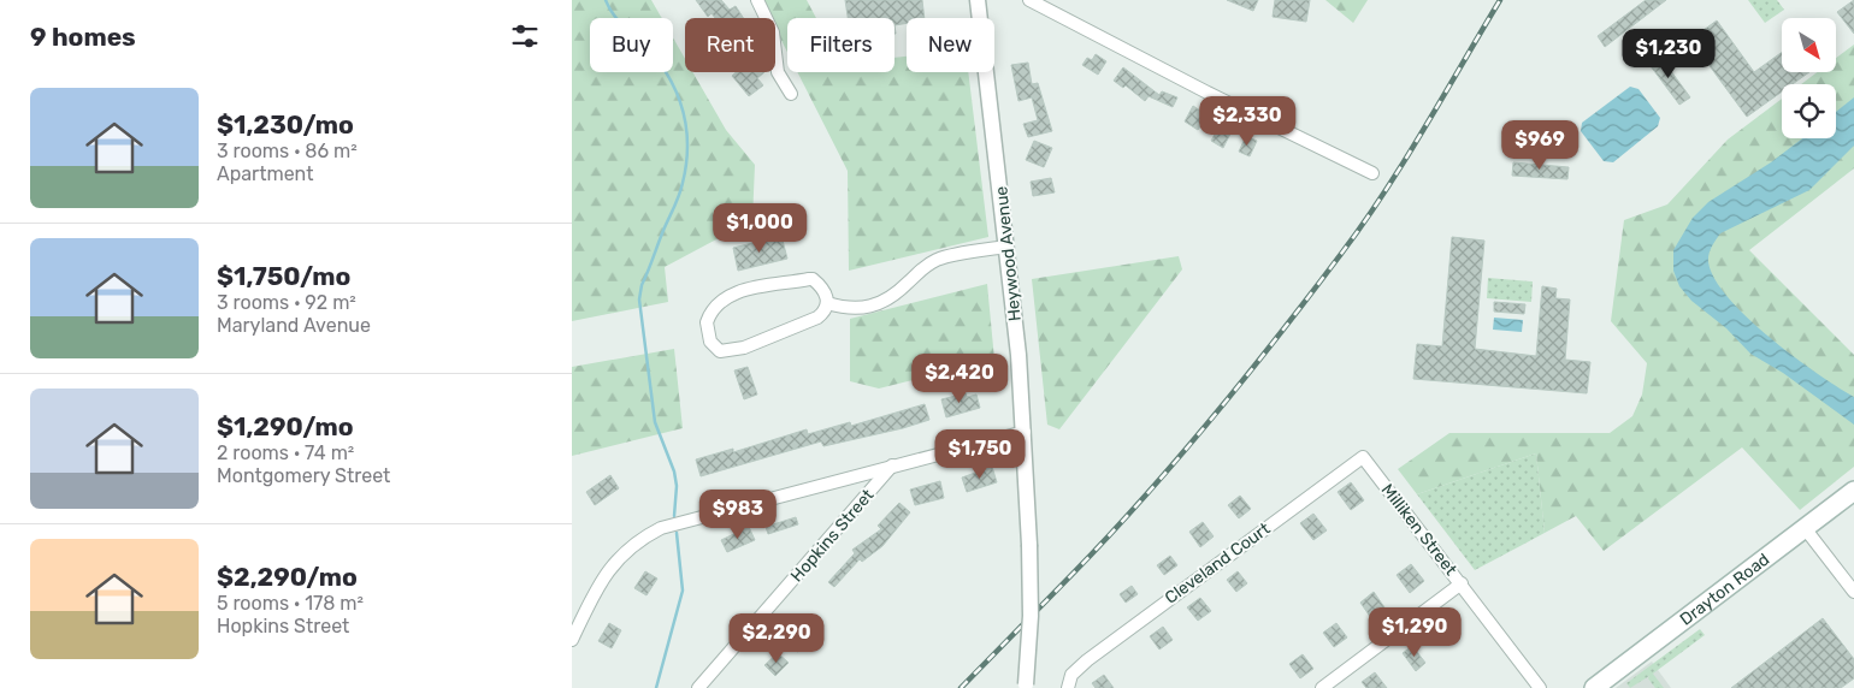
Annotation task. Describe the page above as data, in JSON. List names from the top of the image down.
{
  "streets": {
    "main road": ["Drayton Road"],
    "street": [
      "Heywood Avenue",
      "Milliken Street",
      "Hopkins Street",
      "Cleveland Court"
    ]
  },
  "crossings": [
    ["Milliken Street", "Cleveland Court"]
  ],
  "north": "bottom right",
  "page": {
    "heading": "9 homes",
    "chip": [
      "Buy",
      "Rent",
      "Filters",
      "New"
    ],
    "price": [
      "$1,230",
      "$2,330",
      "$969",
      "$1,000",
      "$2,420",
      "$1,750",
      "$983",
      "$1,290",
      "$2,290"
    ],
    "list": [
      {
        "name": "$1,230/mo",
        "note": "3 rooms · 86 m² · Apartment"
      },
      {
        "name": "$1,750/mo",
        "note": "3 rooms · 92 m² · Maryland Avenue"
      },
      {
        "name": "$1,290/mo",
        "note": "2 rooms · 74 m² · Montgomery Street"
      },
      {
        "name": "$2,290/mo",
        "note": "5 rooms · 178 m² · Hopkins Street"
      }
    ]
  }
}
